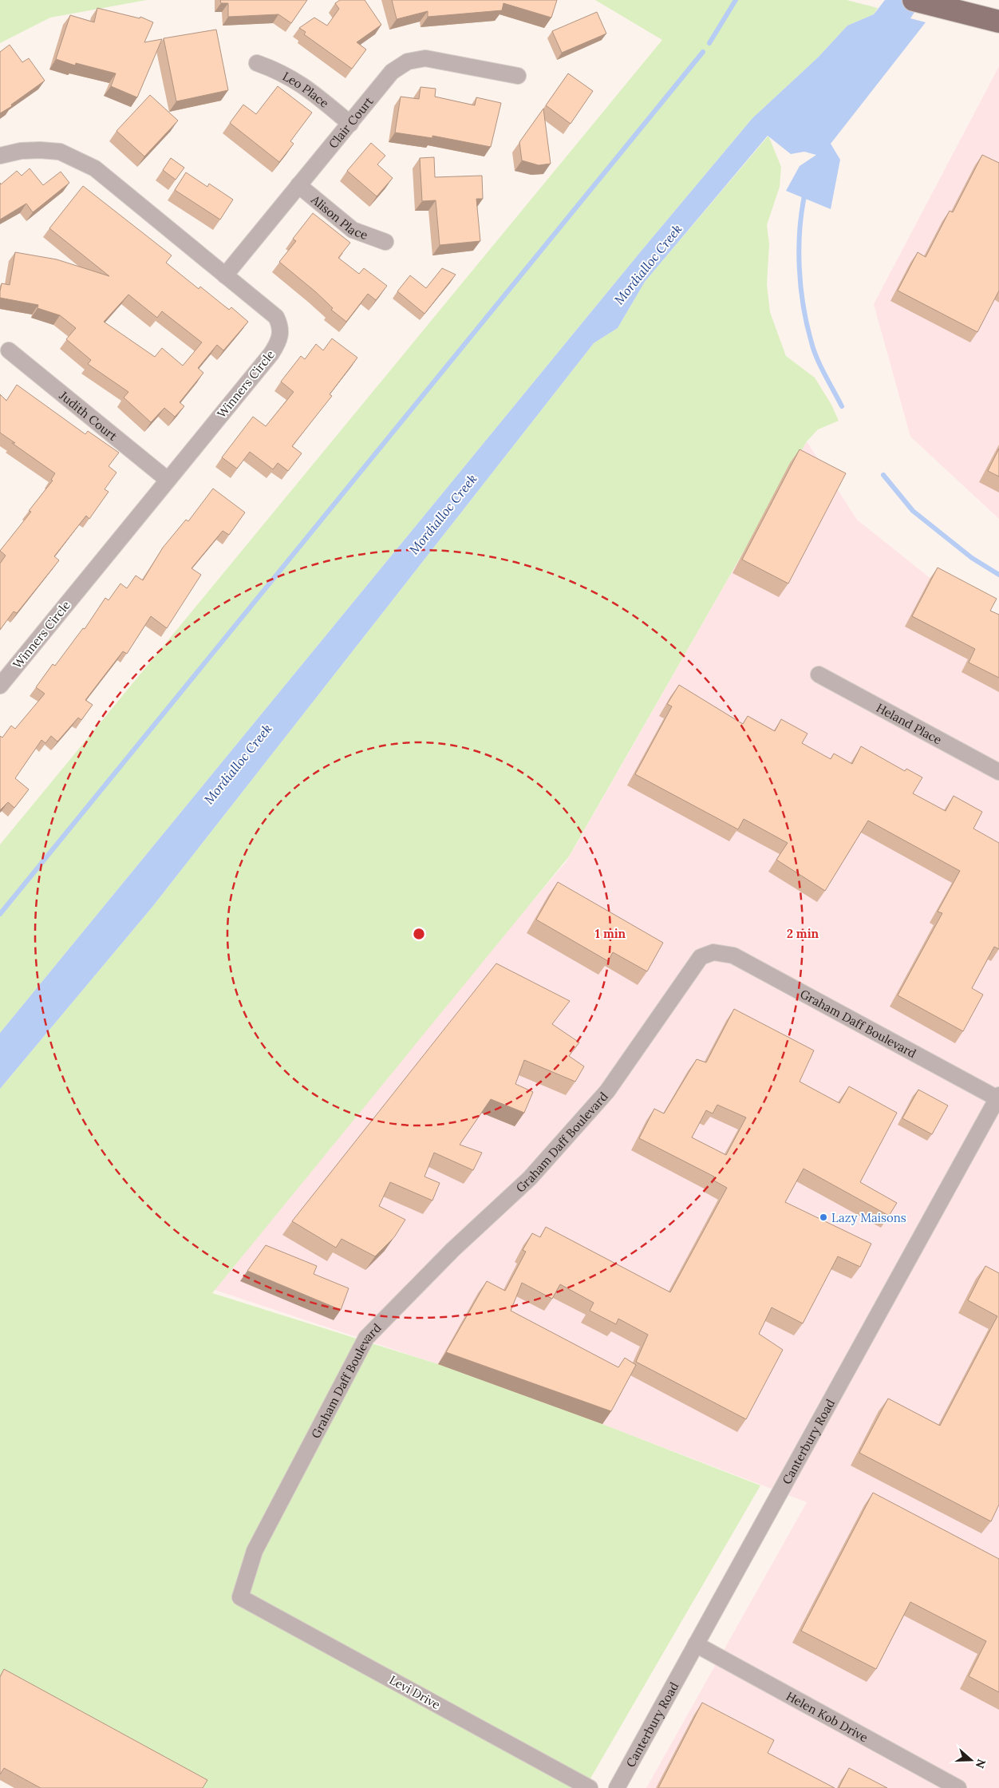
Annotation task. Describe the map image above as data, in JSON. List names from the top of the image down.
{
  "streets": {
    "street": [
      "Leo Place",
      "Clair Court",
      "Alison Place",
      "Winners Circle",
      "Judith Court",
      "Heland Place",
      "Graham Daff Boulevard",
      "Canterbury Road",
      "Levi Drive",
      "Helen Kob Drive"
    ]
  },
  "crossings": [
    ["Leo Place", "Clair Court"],
    ["Clair Court", "Alison Place"],
    ["Clair Court", "Winners Circle"],
    ["Winners Circle", "Judith Court"],
    ["Graham Daff Boulevard", "Canterbury Road"],
    ["Graham Daff Boulevard", "Levi Drive"],
    ["Canterbury Road", "Helen Kob Drive"]
  ],
  "water": ["Mordialloc Creek"],
  "places": ["Lazy Maisons"],
  "north": "right",
  "rings": ["1 min", "2 min"]
}
